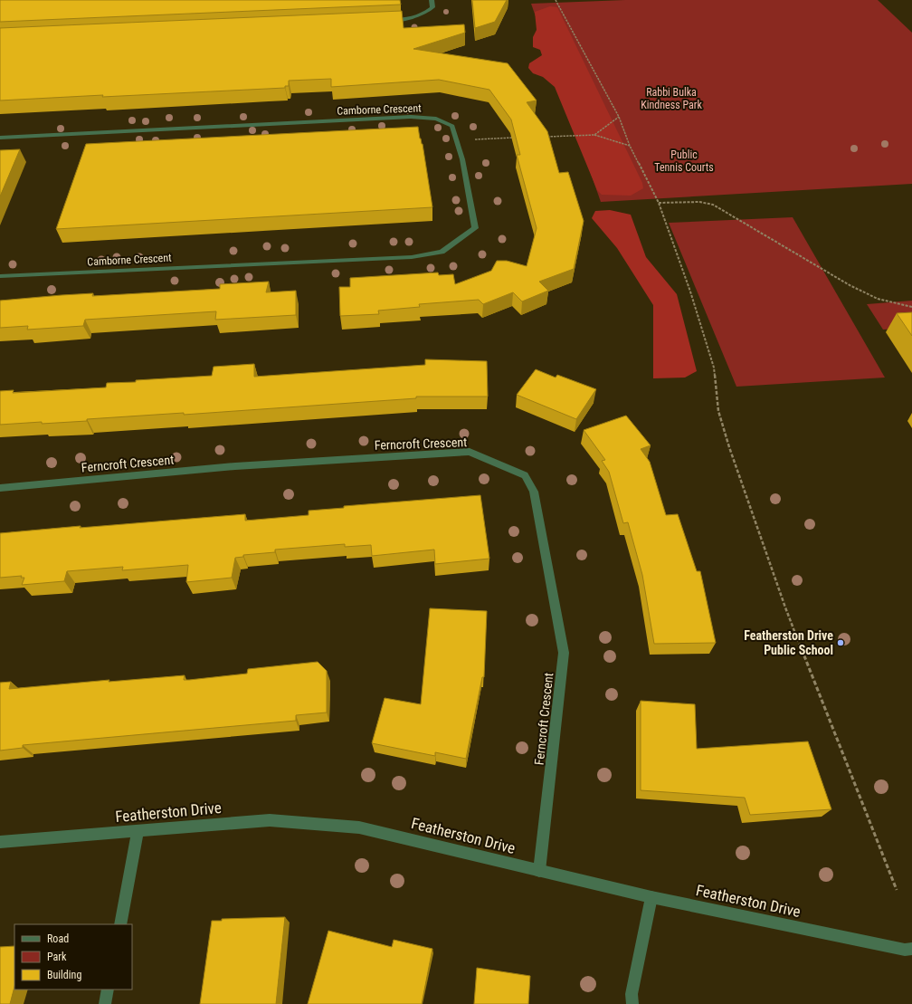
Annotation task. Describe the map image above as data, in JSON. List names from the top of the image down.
{
  "streets": {
    "street": ["Camborne Crescent", "Ferncroft Crescent", "Featherston Drive"]
  },
  "crossings": [
    ["Ferncroft Crescent", "Featherston Drive"]
  ],
  "parks": ["Rabbi Bulka Kindness Park", "Public Tennis Courts"],
  "places": ["Featherston Drive Public School"],
  "legend": ["Road", "Park", "Building"]
}
